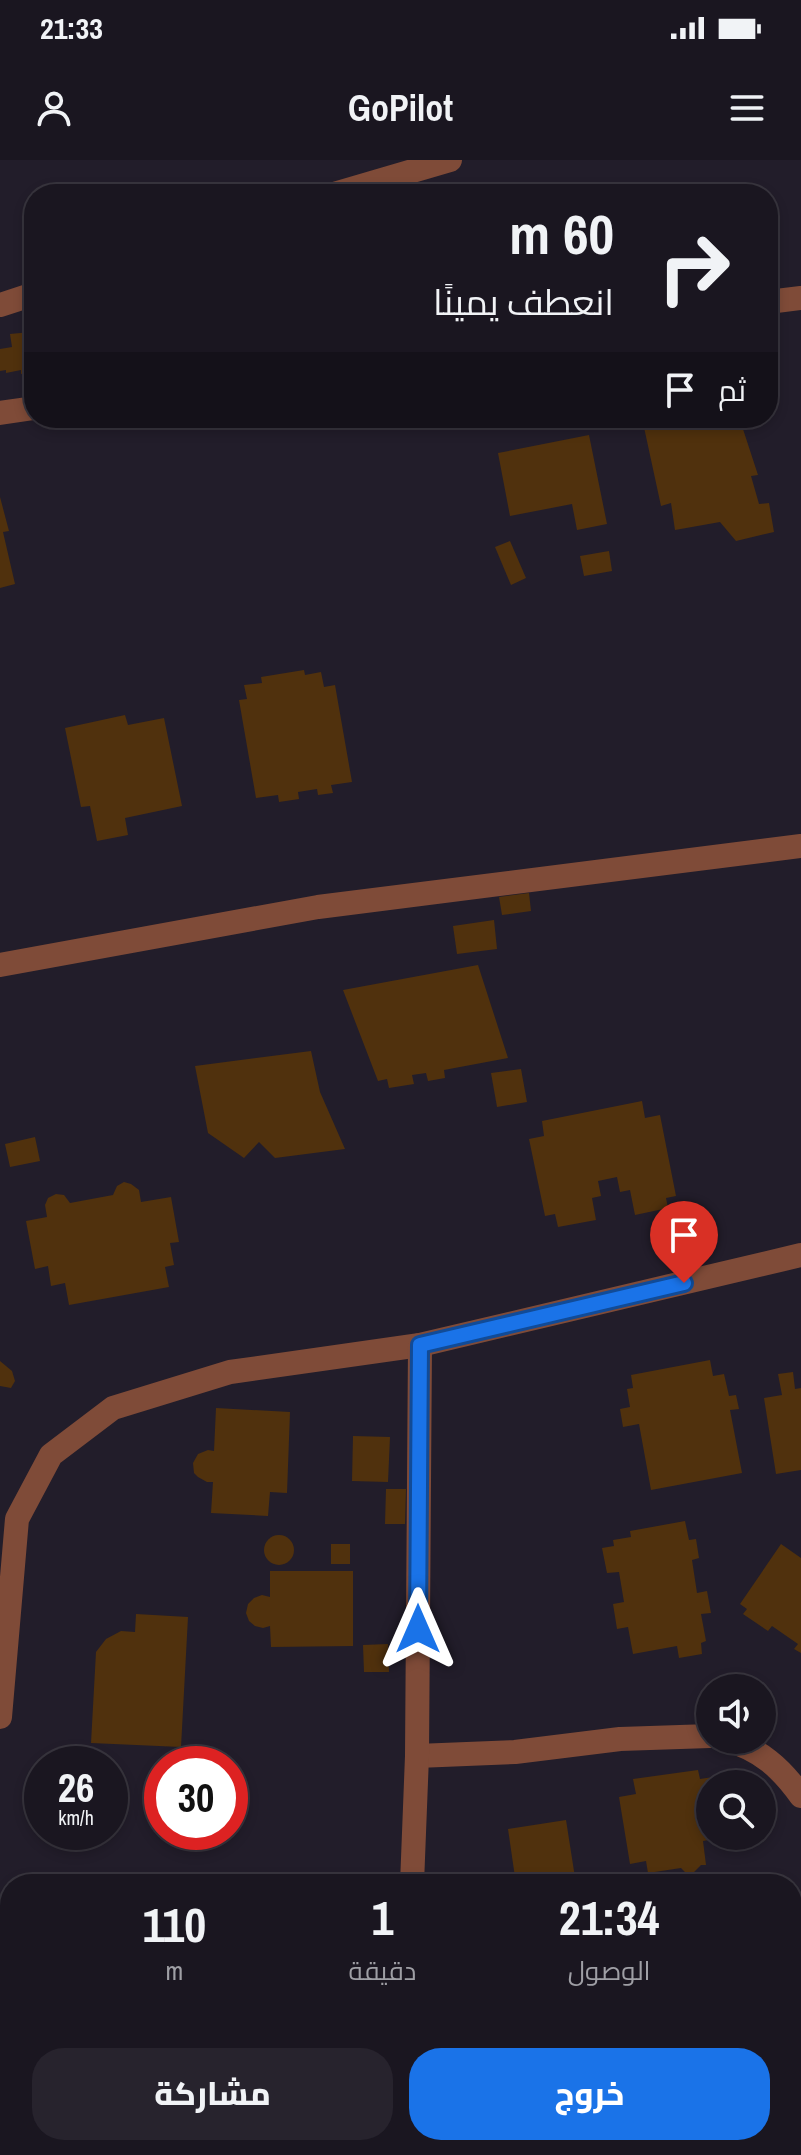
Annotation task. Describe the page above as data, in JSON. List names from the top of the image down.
{
  "page": {
    "status": "21:33",
    "header": "GoPilot",
    "turn": ["60 m", "انعطف يمينًا"],
    "then": "ثم",
    "speed": "26 km/h",
    "limit": "30",
    "eta": [
      "21:34",
      "الوصول",
      "1",
      "دقيقة",
      "110",
      "m"
    ],
    "buttons": ["خروج", "مشاركة"]
  }
}
